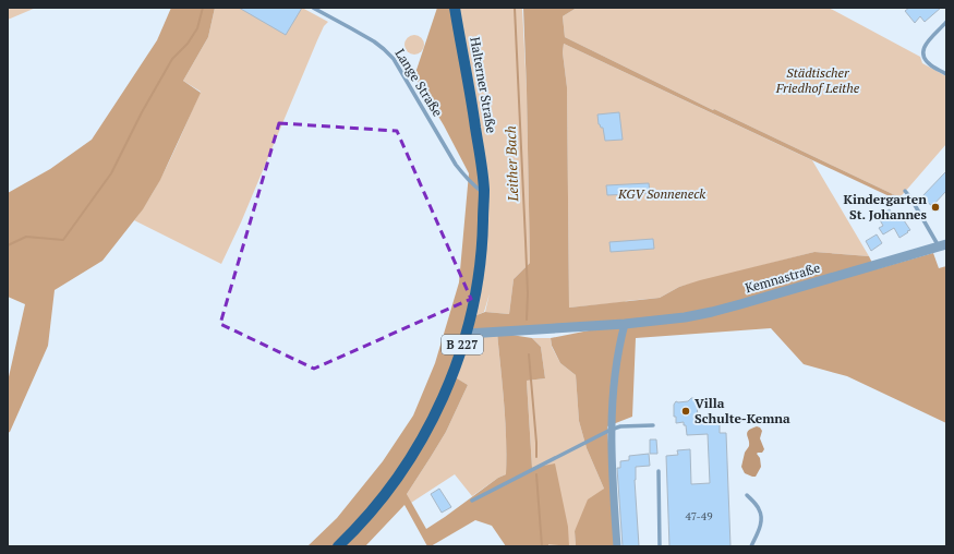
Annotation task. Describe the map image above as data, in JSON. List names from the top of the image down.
{
  "streets": {
    "main road": ["Halterner Straße", "B 227"],
    "street": ["Kemnastraße"],
    "lane": ["Lange Straße"]
  },
  "crossings": [
    ["Lange Straße", "Halterner Straße"],
    ["Halterner Straße", "Kemnastraße"]
  ],
  "water": ["Leither Bach"],
  "parks": ["Städtischer Friedhof Leithe", "KGV Sonneneck"],
  "places": ["Kindergarten St. Johannes", "Villa Schulte-Kemna"],
  "house_numbers": ["47-49"]
}
